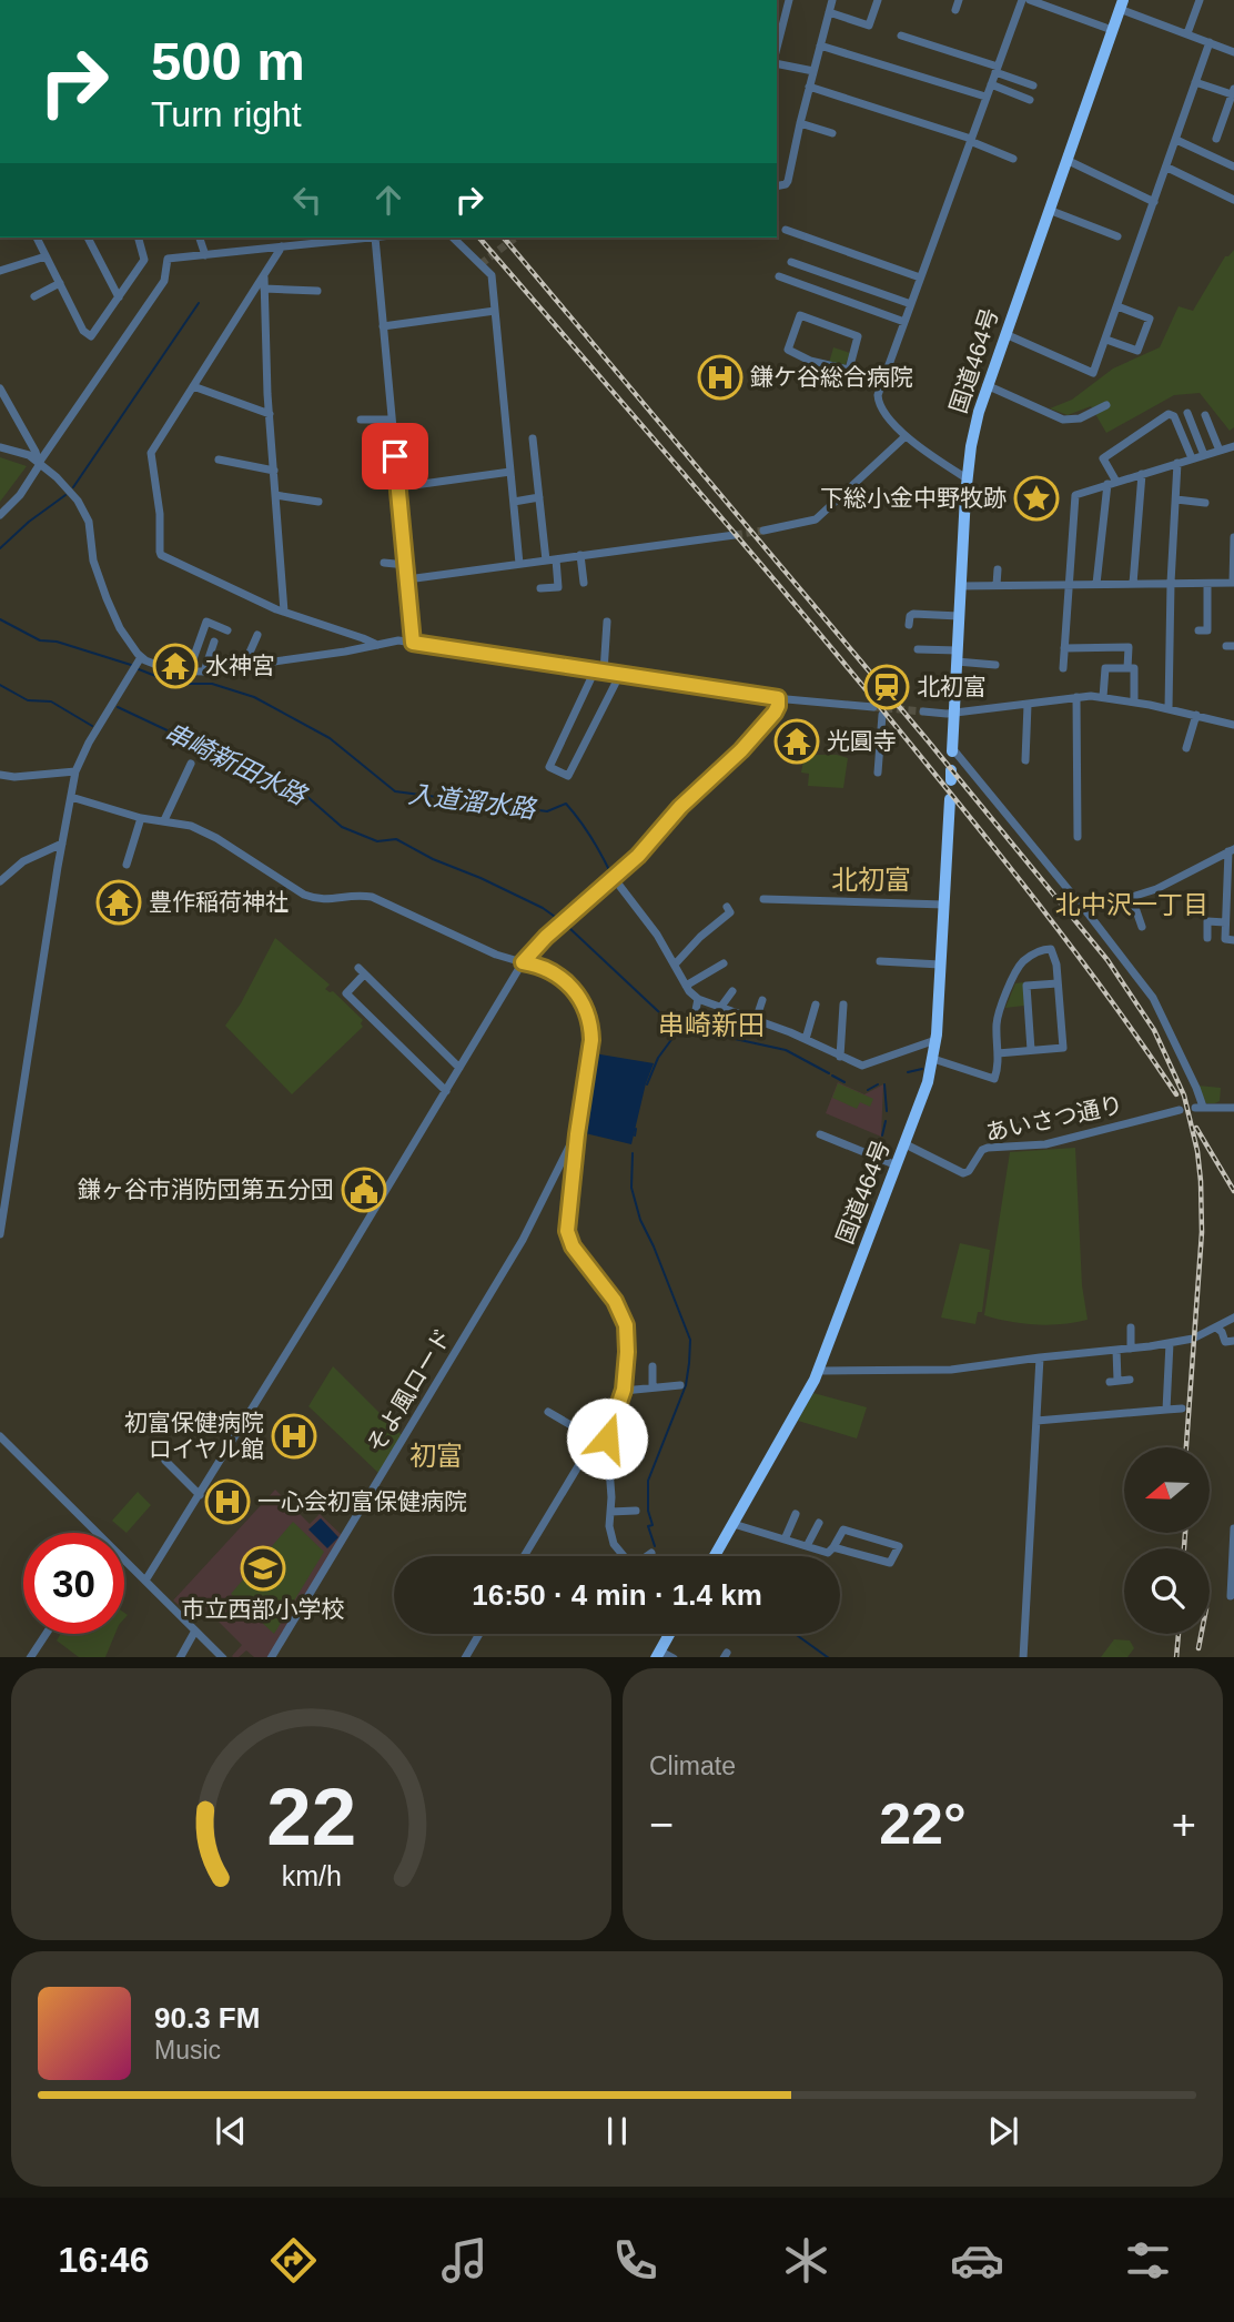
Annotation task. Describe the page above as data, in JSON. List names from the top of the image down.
{
  "streets": {
    "highway": ["国道464号"],
    "street": ["あいさつ通り", "そよ風ロード"]
  },
  "crossings": [
    ["国道464号", "あいさつ通り"]
  ],
  "districts": [
    "北初富",
    "北中沢一丁目",
    "串崎新田",
    "初富"
  ],
  "water": ["串崎新田水路", "入道溜水路"],
  "places": {
    "hospital": ["鎌ケ谷総合病院", "初富保健病院 ロイヤル館", "一心会初富保健病院"],
    "place": ["下総小金中野牧跡"],
    "temple": ["水神宮", "光圓寺", "豊作稲荷神社"],
    "station": ["北初富"],
    "public building": ["鎌ヶ谷市消防団第五分団"],
    "school or university": ["市立西部小学校"]
  },
  "north": "left",
  "page": {
    "turn": ["500 m", "Turn right"],
    "limit": "30",
    "trip": "16:50 · 4 min · 1.4 km",
    "tile": "Climate",
    "heat": ["−", "22°", "+"],
    "song": ["90.3 FM", "Music"],
    "tabs": "16:46",
    "gauge": ["22", "km/h"]
  }
}
